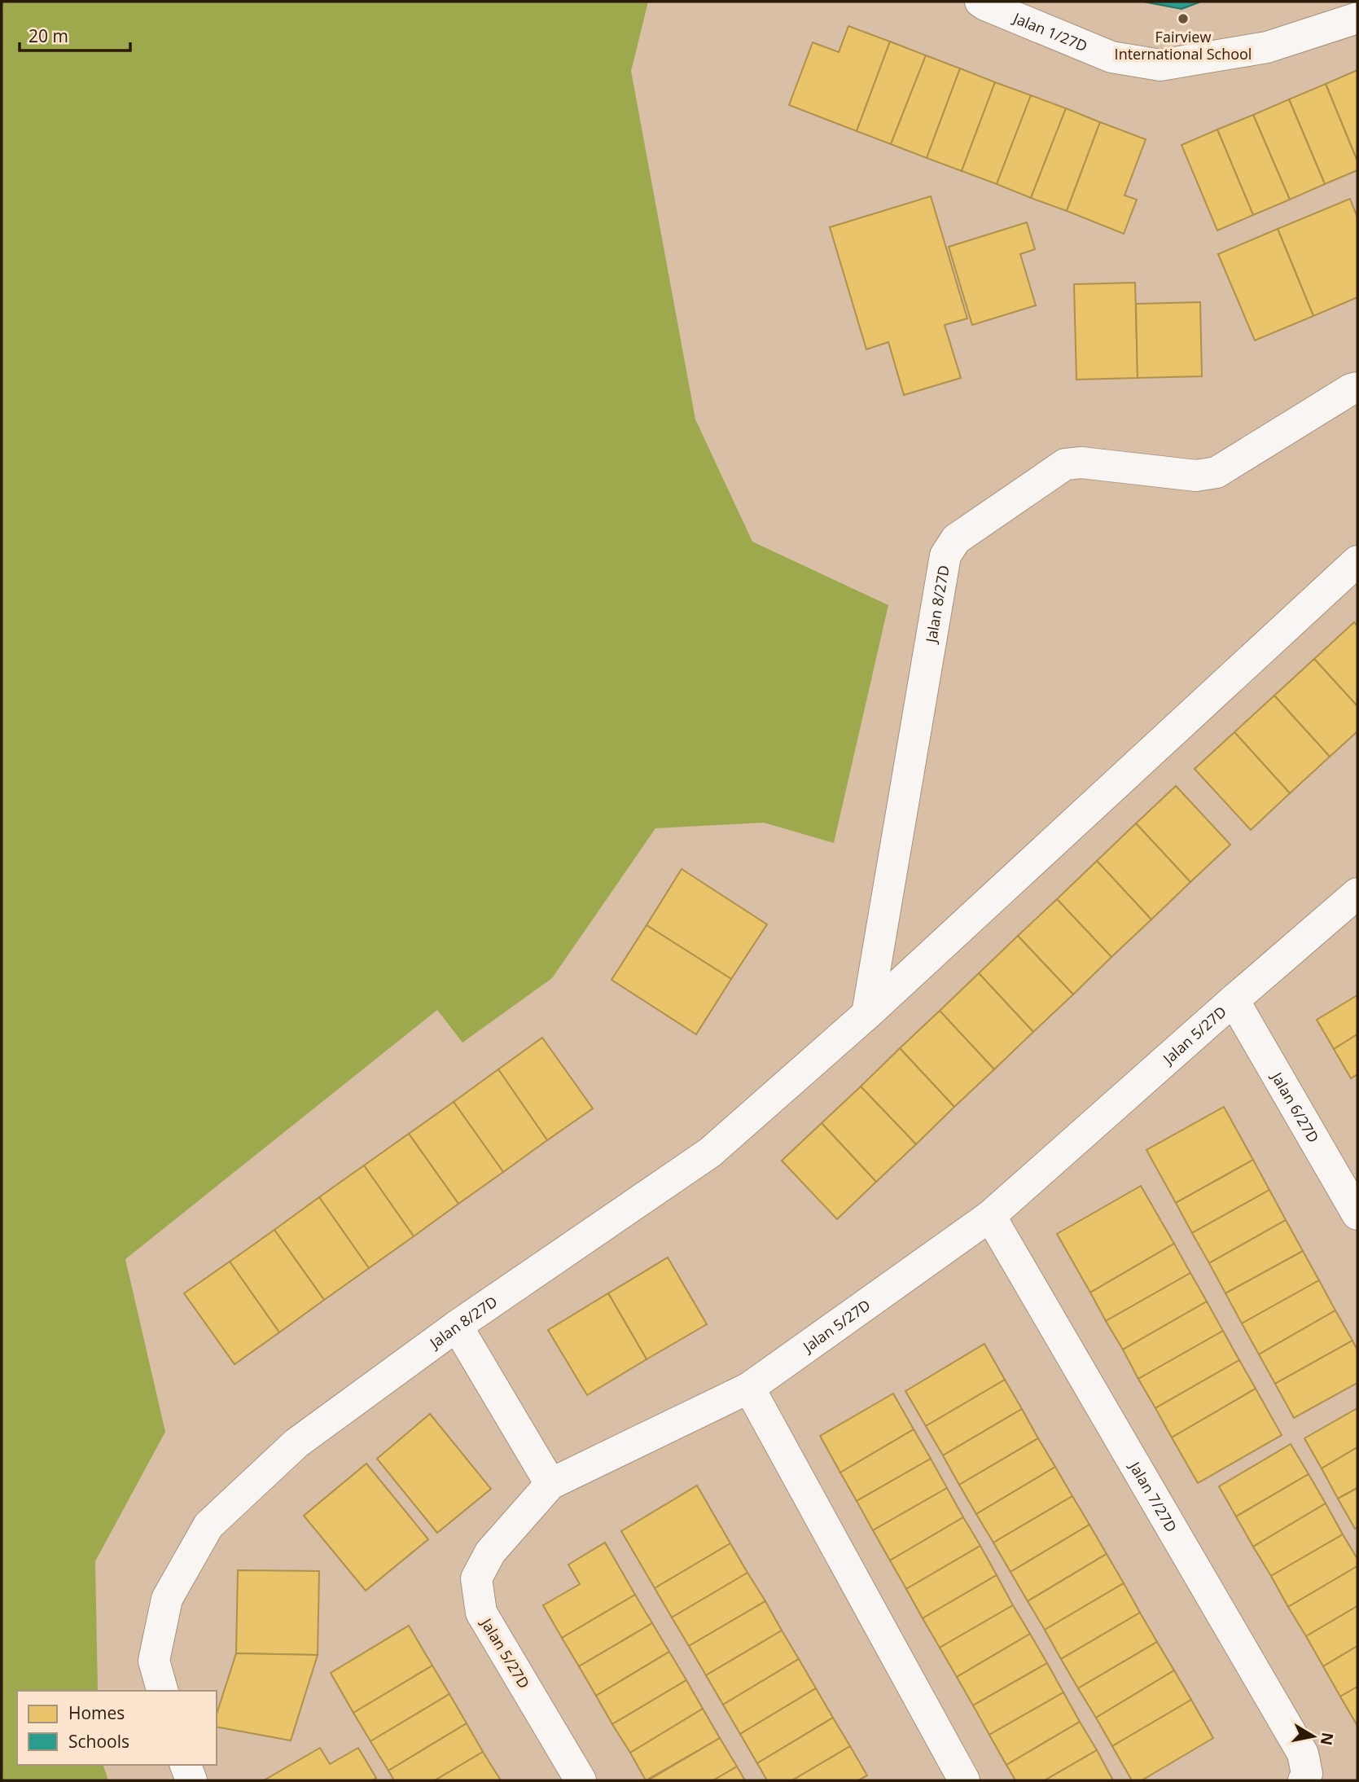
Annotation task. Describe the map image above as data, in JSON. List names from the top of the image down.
{
  "streets": {
    "street": [
      "Jalan 1/27D",
      "Jalan 8/27D",
      "Jalan 5/27D",
      "Jalan 6/27D",
      "Jalan 7/27D"
    ]
  },
  "crossings": [
    ["Jalan 5/27D", "Jalan 6/27D"],
    ["Jalan 5/27D", "Jalan 7/27D"]
  ],
  "places": ["Fairview International School"],
  "legend": ["Homes", "Schools"],
  "scale_bar": "20 m",
  "north": "right"
}
